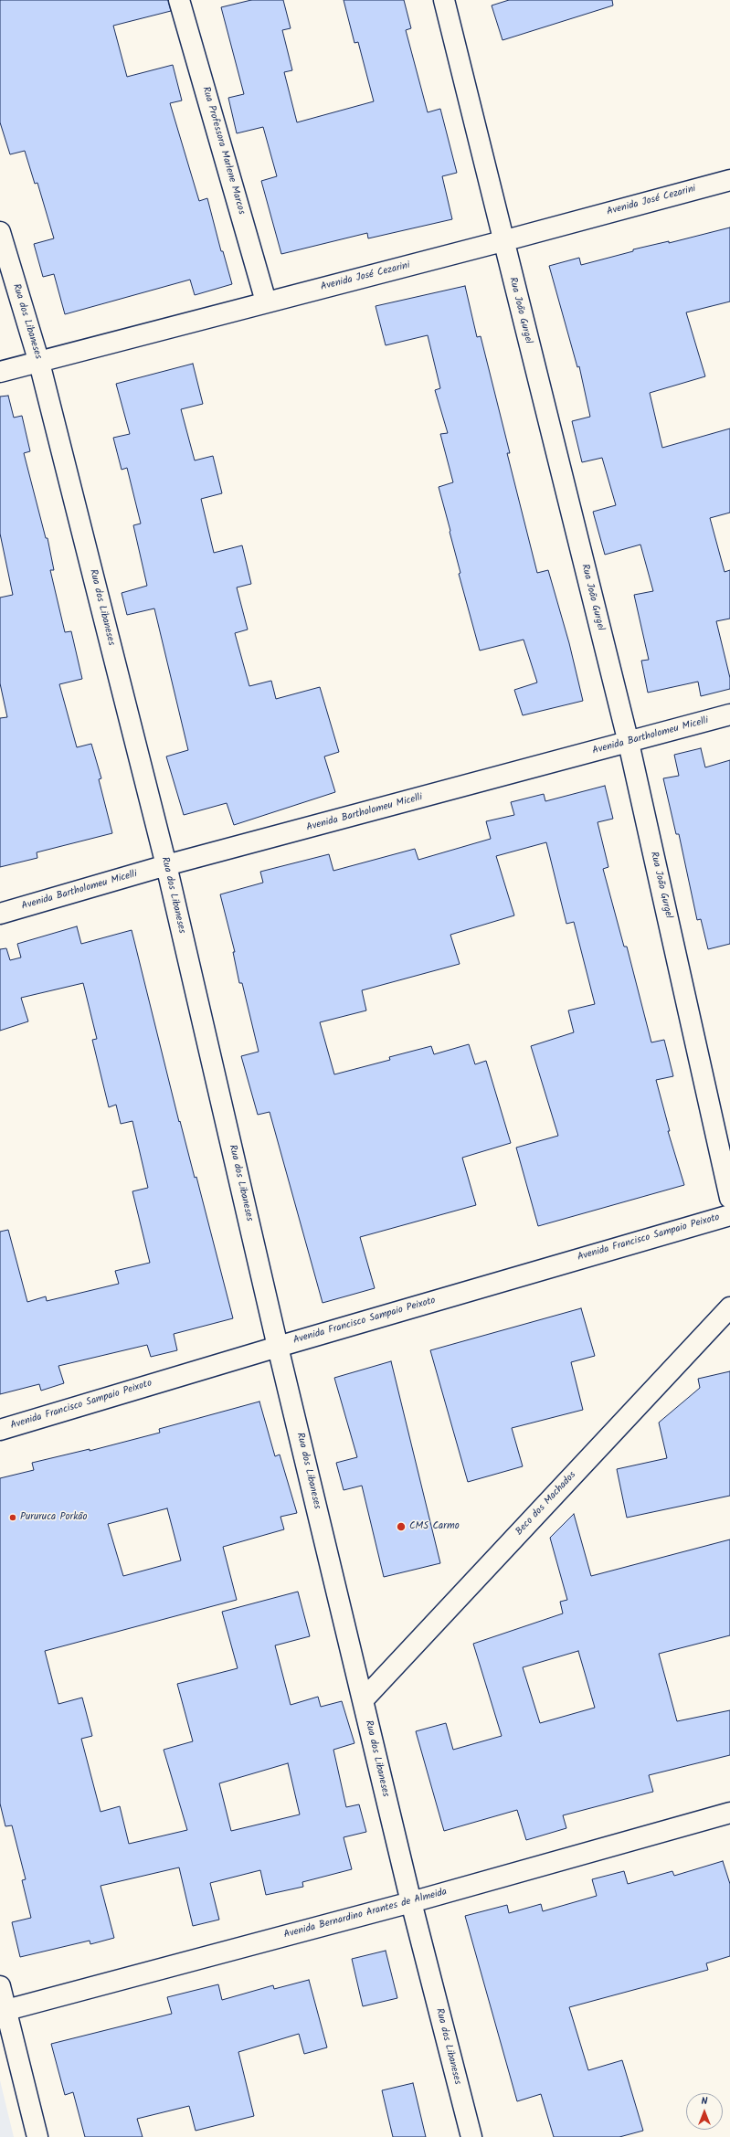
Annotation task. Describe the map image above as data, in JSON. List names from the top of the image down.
{
  "streets": {
    "street": [
      "Rua Professora Marlene Marcos",
      "Avenida José Cezarini",
      "Rua João Gurgel",
      "Rua dos Libaneses",
      "Avenida Bartholomeu Micelli",
      "Avenida Francisco Sampaio Peixoto",
      "Beco dos Machados",
      "Avenida Bernardino Arantes de Almeida"
    ]
  },
  "crossings": [
    ["Rua Professora Marlene Marcos", "Avenida José Cezarini"],
    ["Avenida José Cezarini", "Rua João Gurgel"],
    ["Avenida José Cezarini", "Rua dos Libaneses"],
    ["Rua João Gurgel", "Avenida Bartholomeu Micelli"],
    ["Rua dos Libaneses", "Avenida Bartholomeu Micelli"],
    ["Rua dos Libaneses", "Avenida Francisco Sampaio Peixoto"],
    ["Rua dos Libaneses", "Beco dos Machados"],
    ["Rua dos Libaneses", "Avenida Bernardino Arantes de Almeida"]
  ],
  "places": ["Pururuca Porkão", "CMS Carmo"],
  "north": "top"
}
